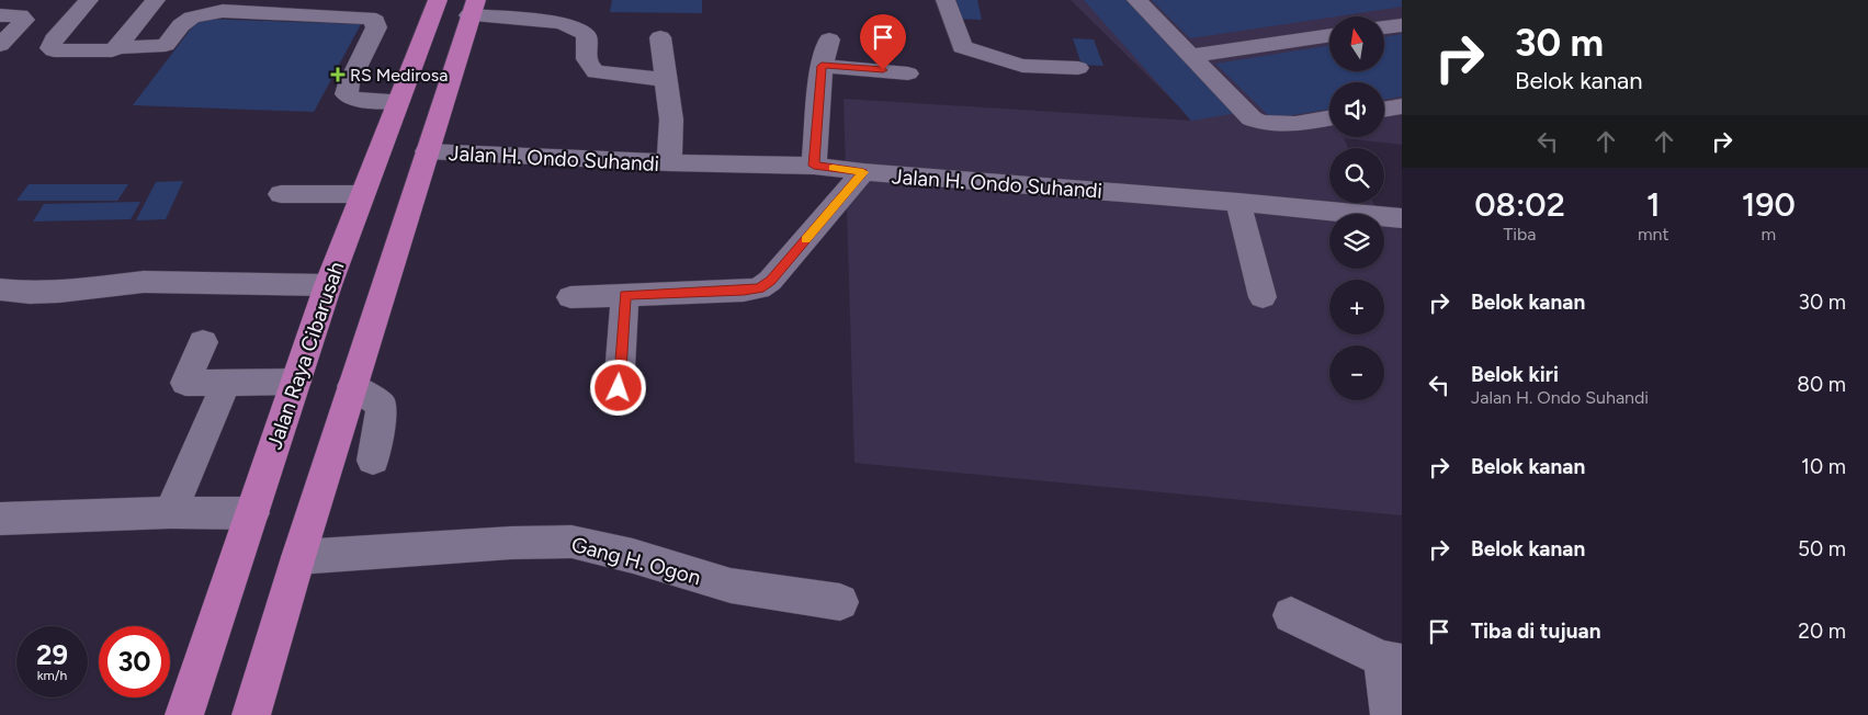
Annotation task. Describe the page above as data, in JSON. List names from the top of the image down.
{
  "streets": {
    "main road": ["Jalan Raya Cibarusah"],
    "street": ["Jalan H. Ondo Suhandi", "Gang H. Ogon"]
  },
  "places": {
    "health": ["RS Medirosa"]
  },
  "north": "top",
  "page": {
    "turn": ["30 m", "Belok kanan"],
    "map_buttons": ["+", "−"],
    "eta": [
      "08:02",
      "Tiba",
      "1",
      "mnt",
      "190",
      "m"
    ],
    "list": [
      {
        "name": "Belok kanan",
        "value": "30 m"
      },
      {
        "name": "Belok kiri",
        "note": "Jalan H. Ondo Suhandi",
        "value": "80 m"
      },
      {
        "name": "Belok kanan",
        "value": "10 m"
      },
      {
        "name": "Belok kanan",
        "value": "50 m"
      },
      {
        "name": "Tiba di tujuan",
        "value": "20 m"
      }
    ],
    "speed": "29 km/h",
    "limit": "30"
  }
}
